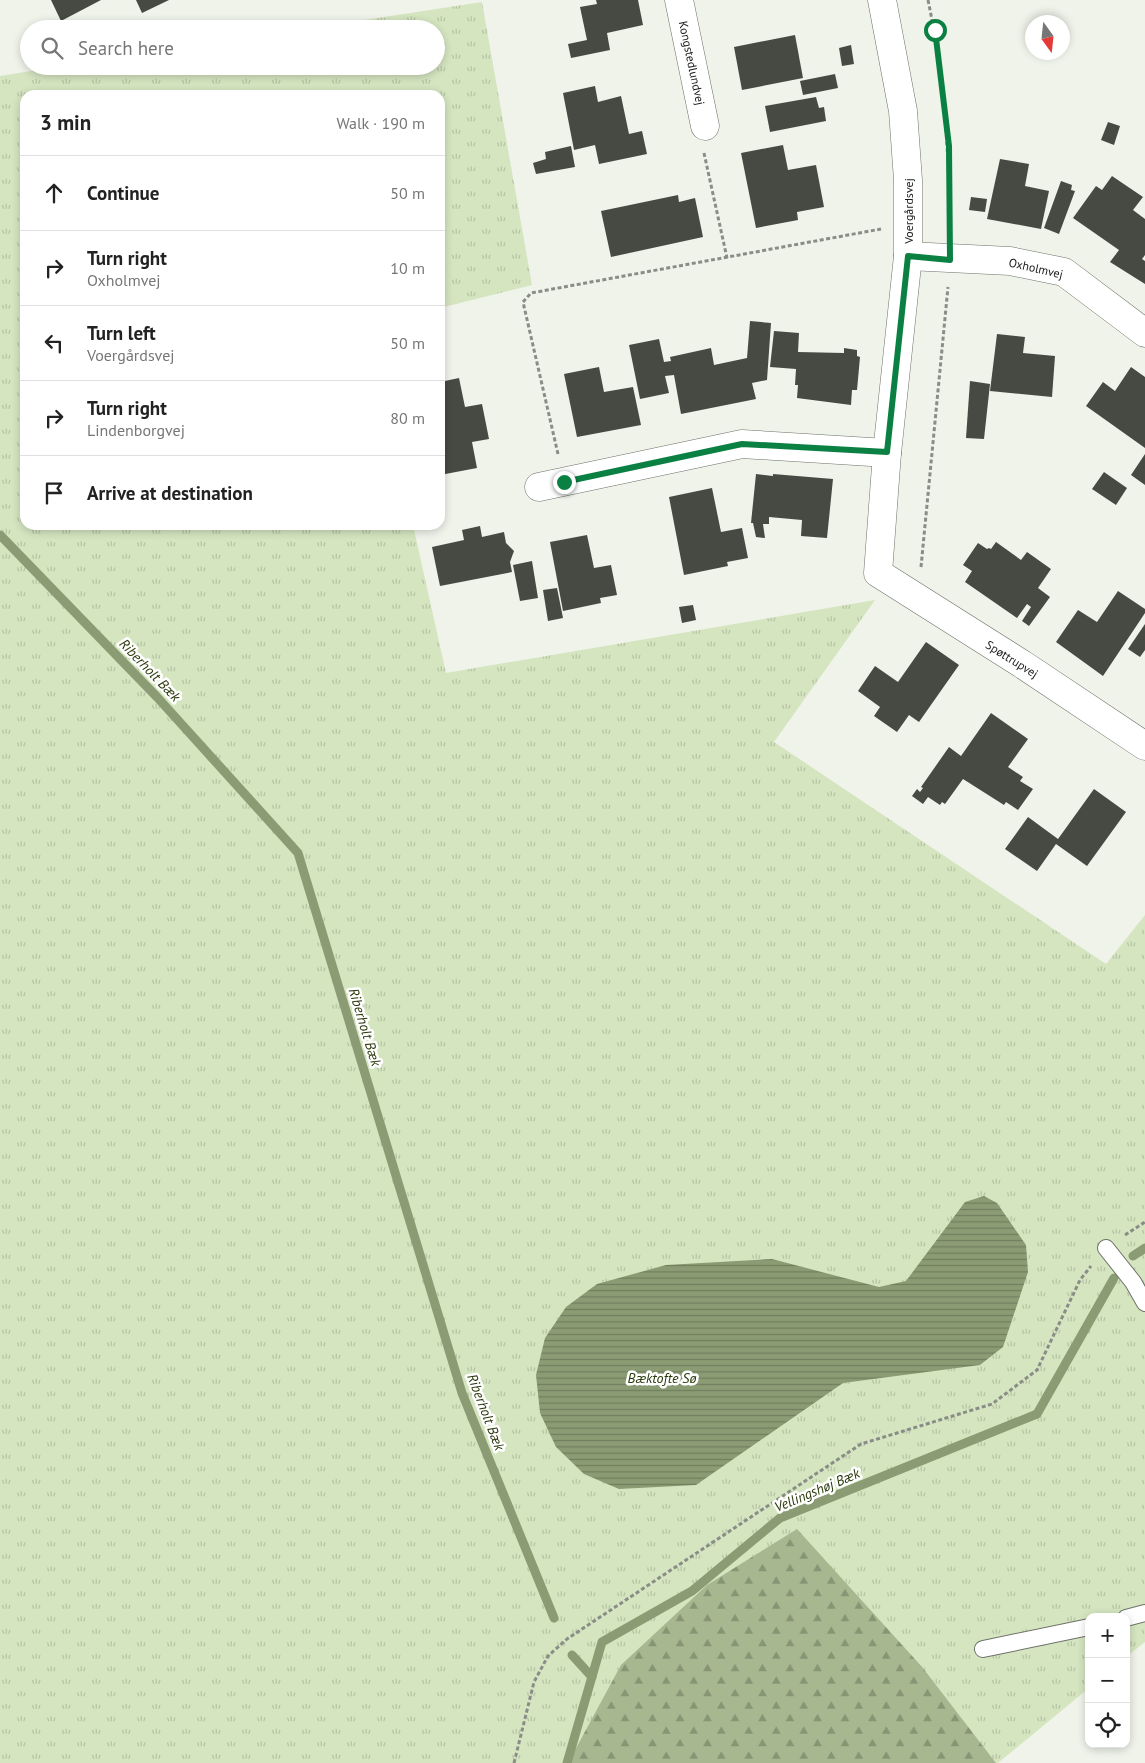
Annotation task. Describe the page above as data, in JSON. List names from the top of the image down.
{
  "streets": {
    "street": [
      "Kongstedlundvej",
      "Voergårdsvej",
      "Oxholmvej",
      "Spøttrupvej"
    ]
  },
  "crossings": [
    ["Voergårdsvej", "Oxholmvej"],
    ["Voergårdsvej", "Spøttrupvej"]
  ],
  "water": ["Riberholt Bæk", "Bæktofte Sø", "Vellingshøj Bæk"],
  "north": "bottom",
  "page": {
    "search": "Search here",
    "heading": ["3 min", "Walk · 190 m"],
    "list": [
      ["Continue", "50 m"],
      ["Turn right", "Oxholmvej", "10 m"],
      ["Turn left", "Voergårdsvej", "50 m"],
      ["Turn right", "Lindenborgvej", "80 m"],
      "Arrive at destination"
    ],
    "map_buttons": ["+", "−"]
  }
}
